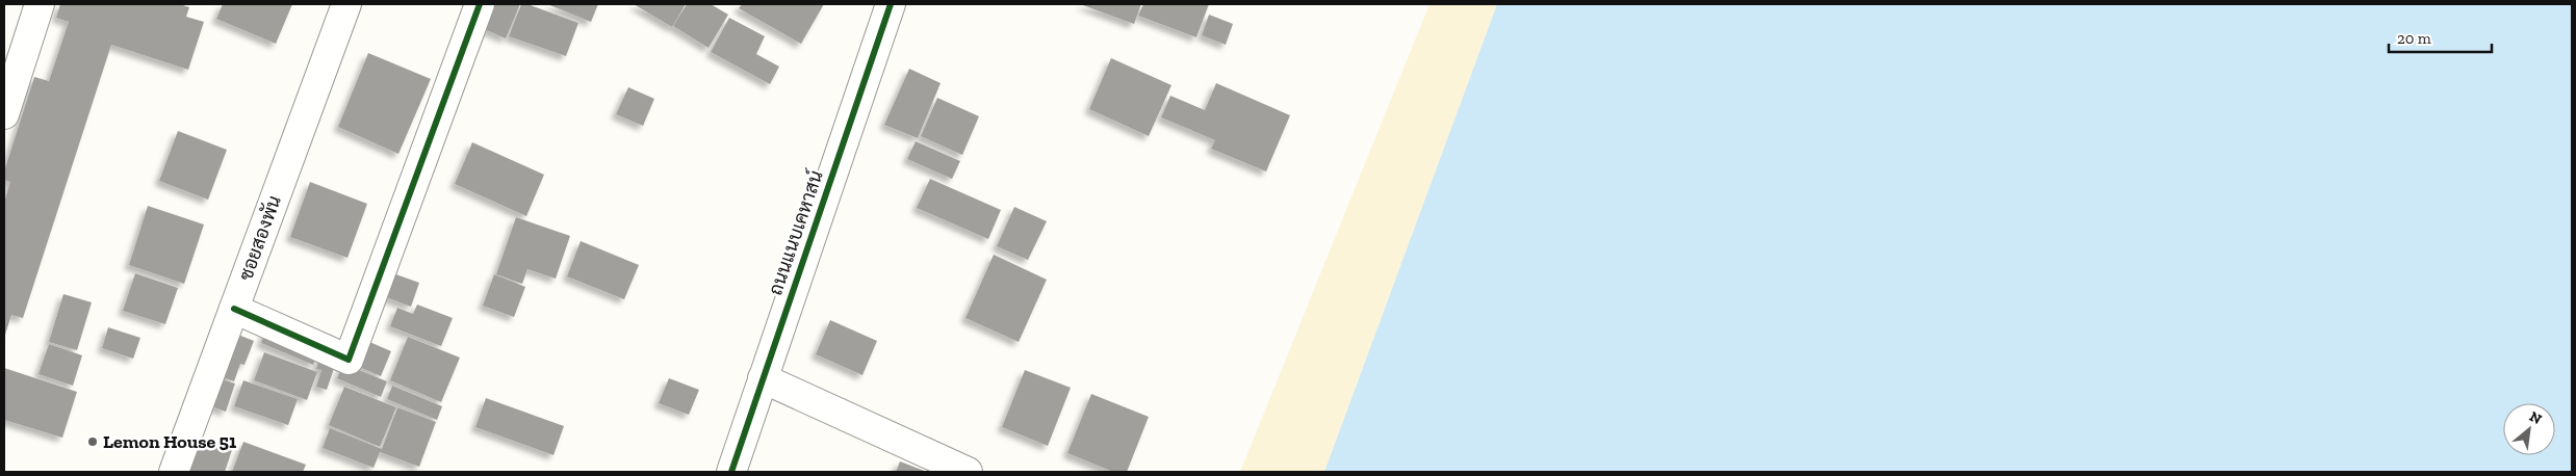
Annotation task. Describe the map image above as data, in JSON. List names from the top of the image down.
{
  "streets": {
    "street": ["ถนนแนบเคหาสน์", "ซอยสองพัน"]
  },
  "places": ["Lemon House 51"],
  "scale_bar": "20 m",
  "north": "top right"
}
